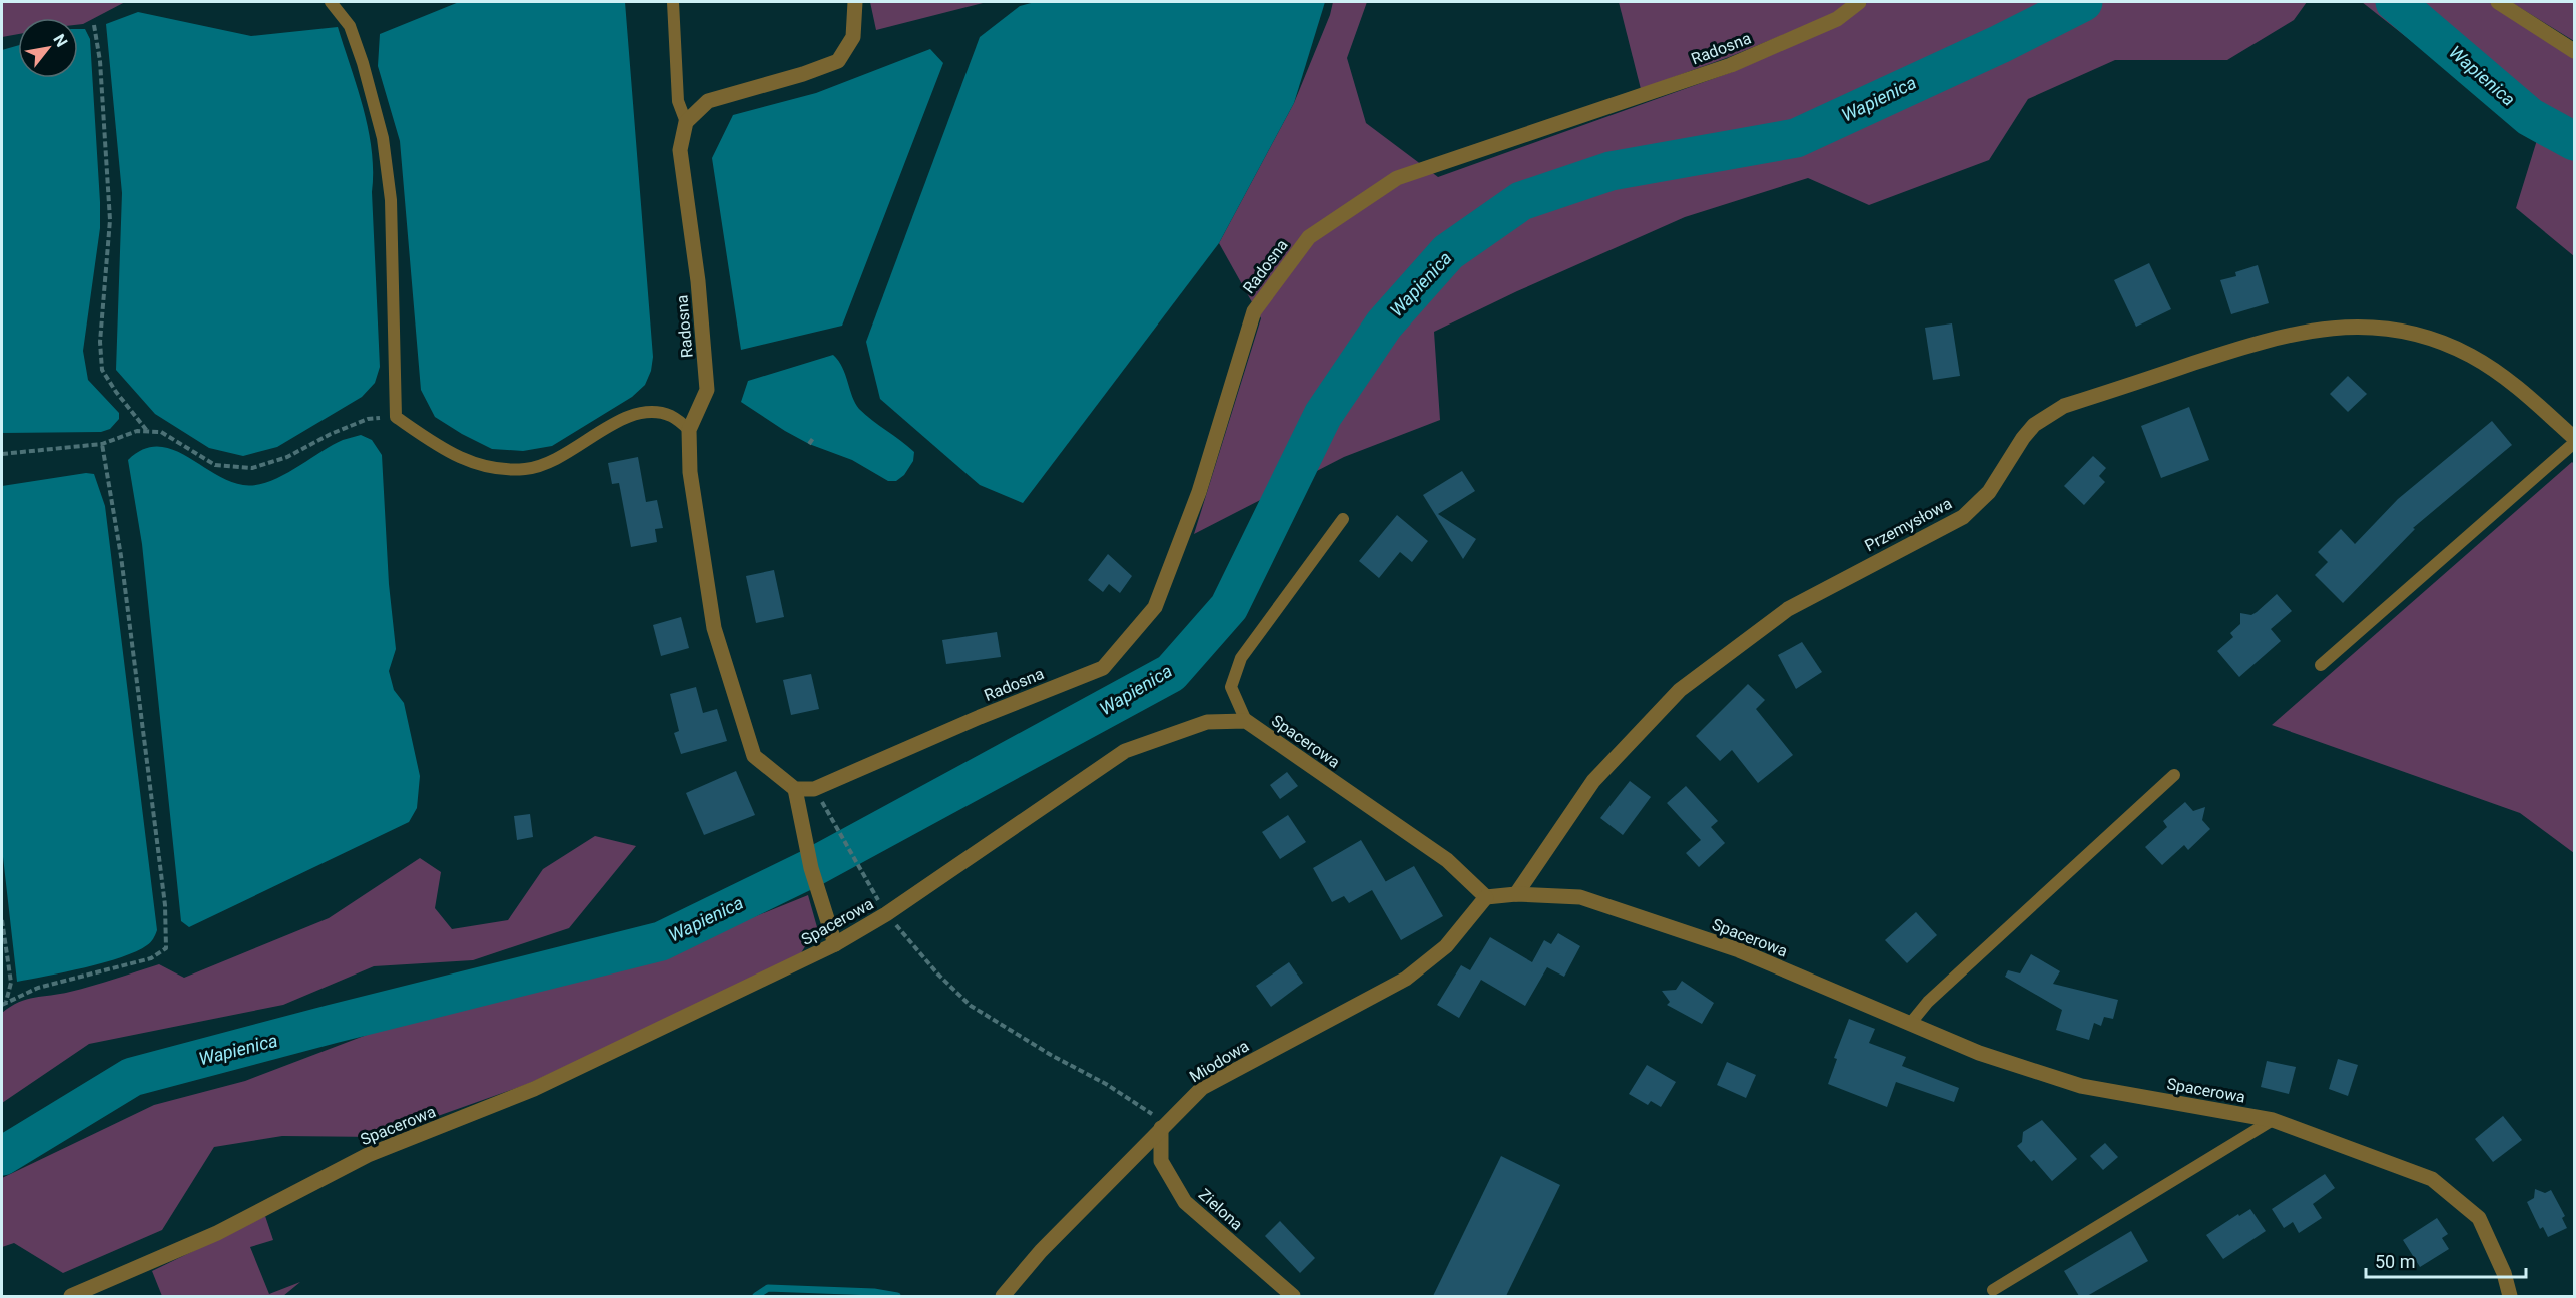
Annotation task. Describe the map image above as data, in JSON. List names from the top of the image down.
{
  "streets": {
    "street": [
      "Radosna",
      "Przemysłowa",
      "Spacerowa",
      "Miodowa",
      "Zielona"
    ]
  },
  "crossings": [
    ["Przemysłowa", "Spacerowa"],
    ["Spacerowa", "Miodowa"],
    ["Miodowa", "Zielona"]
  ],
  "water": ["Wapienica"],
  "scale_bar": "50 m",
  "north": "top right"
}
